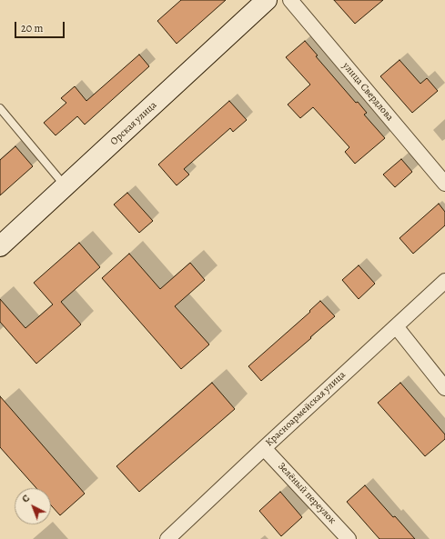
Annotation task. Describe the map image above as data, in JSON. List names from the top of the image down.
{
  "streets": {
    "street": [
      "улица Свердлова",
      "Орская улица",
      "Красноармейская улица",
      "Зелёный переулок"
    ]
  },
  "crossings": [
    ["Красноармейская улица", "Зелёный переулок"]
  ],
  "scale_bar": "20 m",
  "north": "top left"
}
